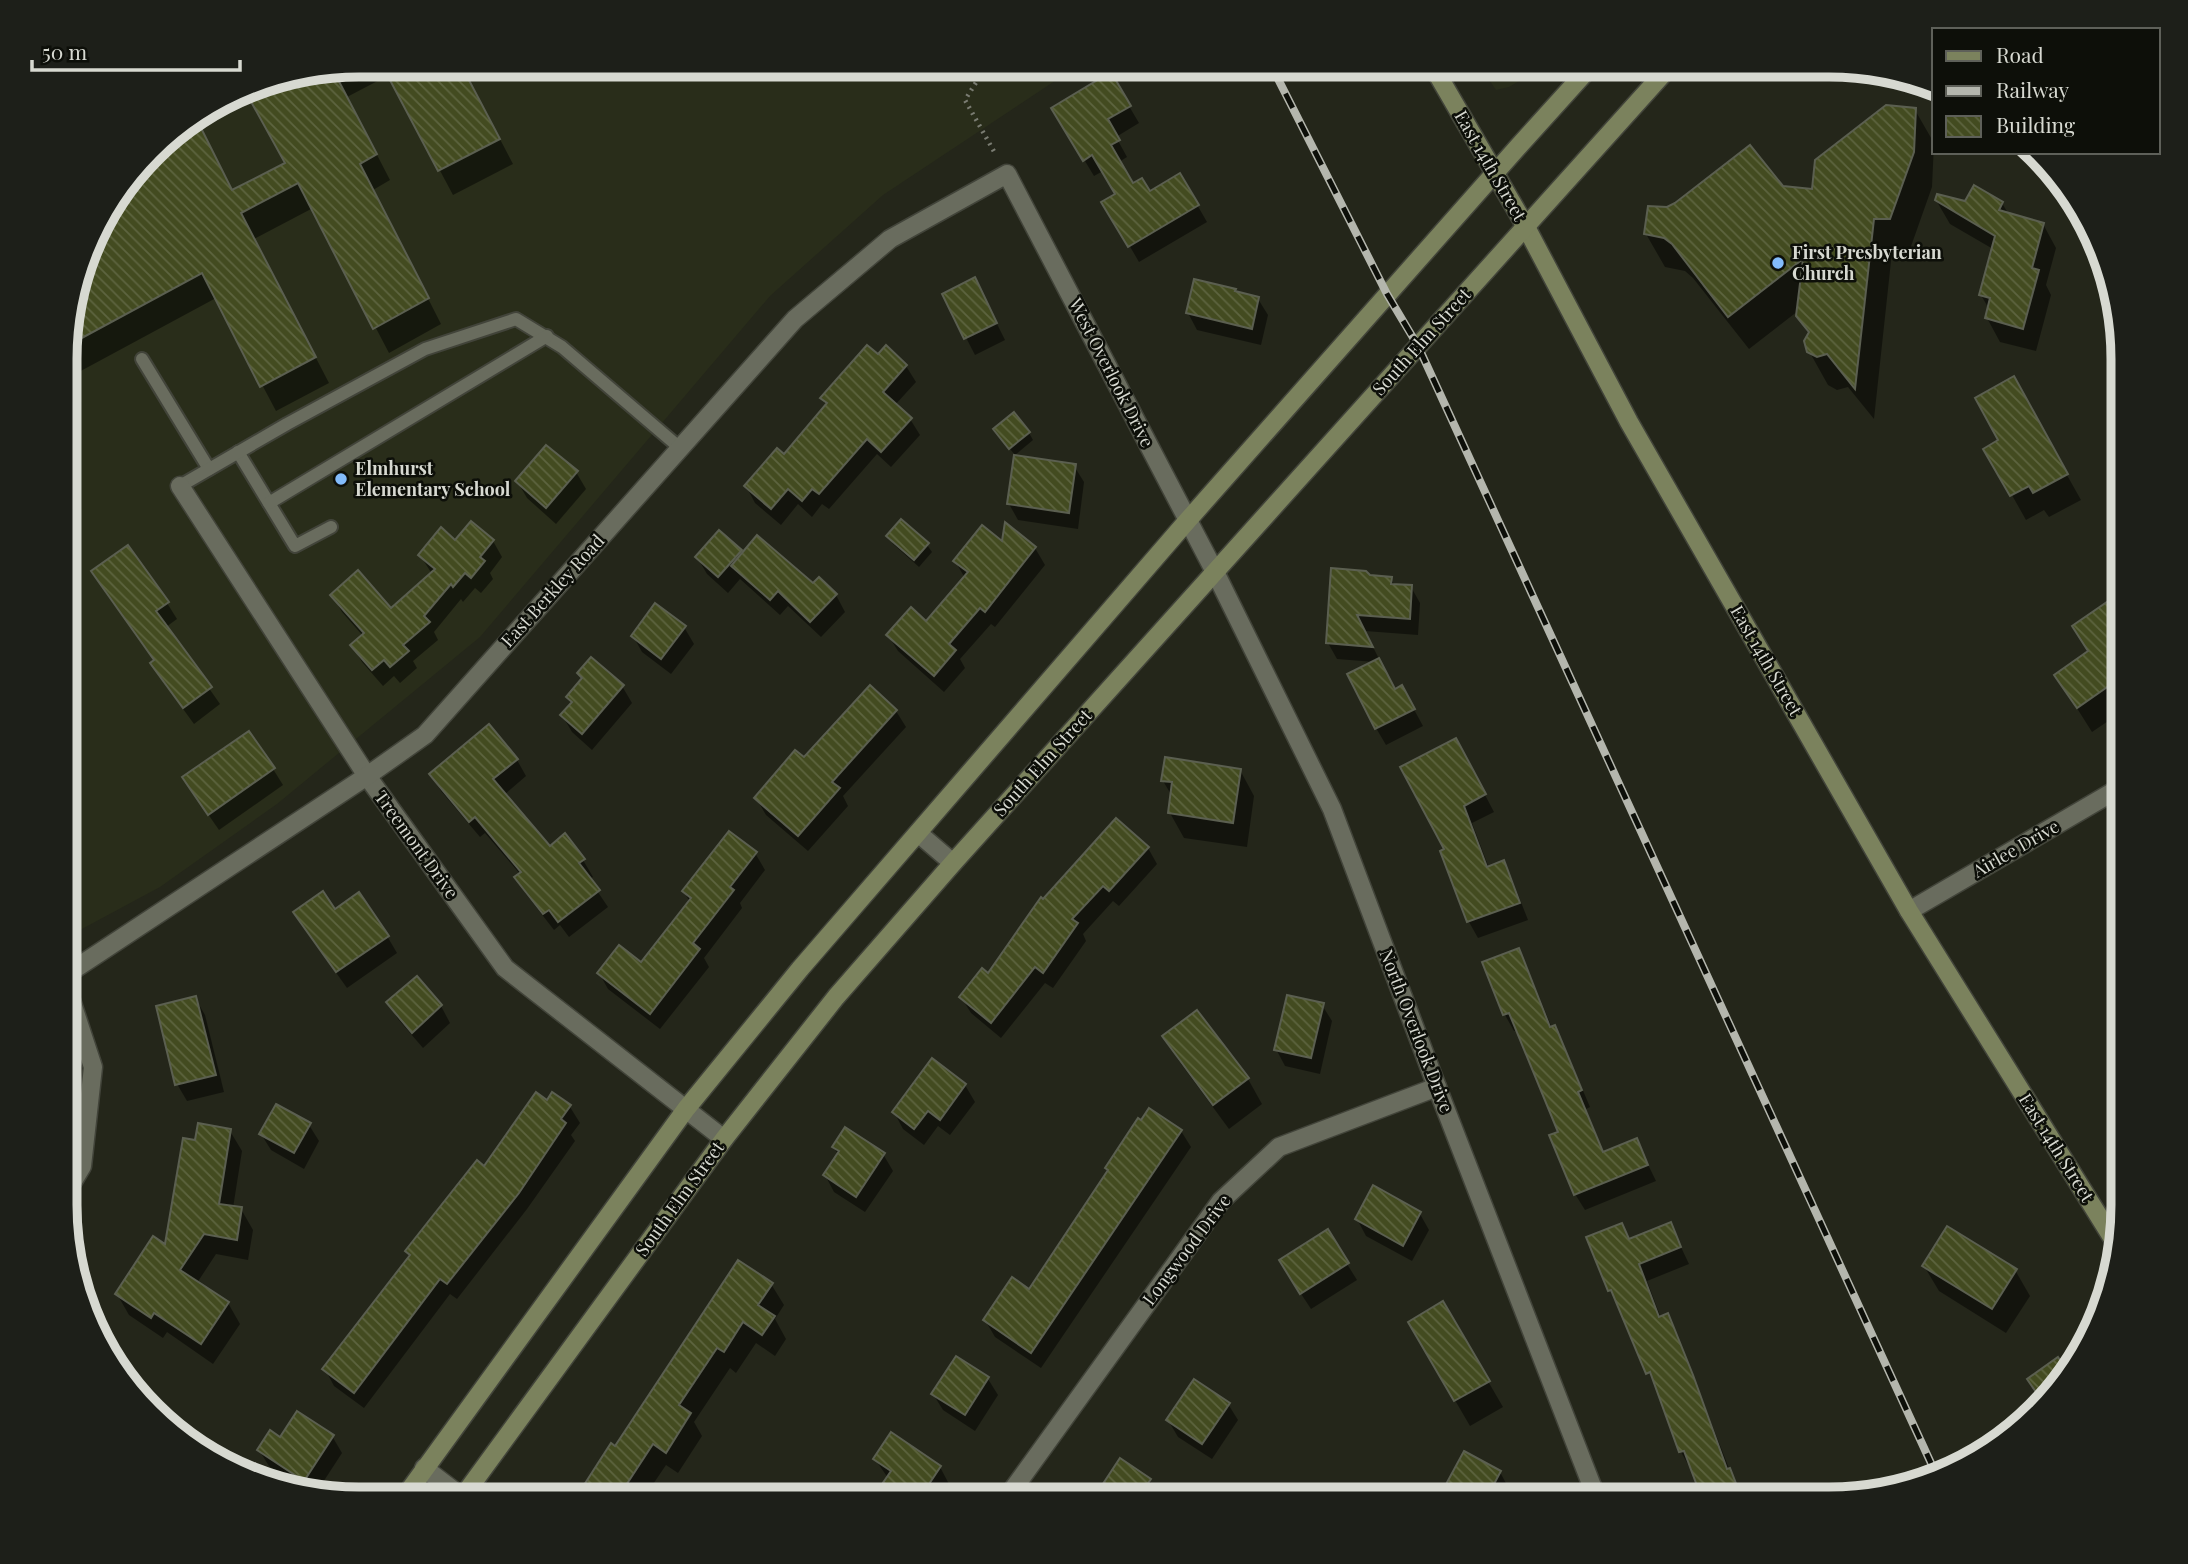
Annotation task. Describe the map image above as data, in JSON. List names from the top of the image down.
{
  "streets": {
    "street": [
      "East 14th Street",
      "South Elm Street",
      "West Overlook Drive",
      "East Berkley Road",
      "Treemont Drive",
      "Airlee Drive",
      "North Overlook Drive",
      "Longwood Drive"
    ]
  },
  "crossings": [
    ["East 14th Street", "South Elm Street"],
    ["East 14th Street", "Airlee Drive"],
    ["South Elm Street", "West Overlook Drive"],
    ["South Elm Street", "Treemont Drive"],
    ["South Elm Street", "North Overlook Drive"],
    ["West Overlook Drive", "East Berkley Road"],
    ["West Overlook Drive", "North Overlook Drive"],
    ["East Berkley Road", "Treemont Drive"],
    ["North Overlook Drive", "Longwood Drive"]
  ],
  "places": ["First Presbyterian Church", "Elmhurst Elementary School"],
  "legend": ["Road", "Railway", "Building"],
  "scale_bar": "50 m"
}
